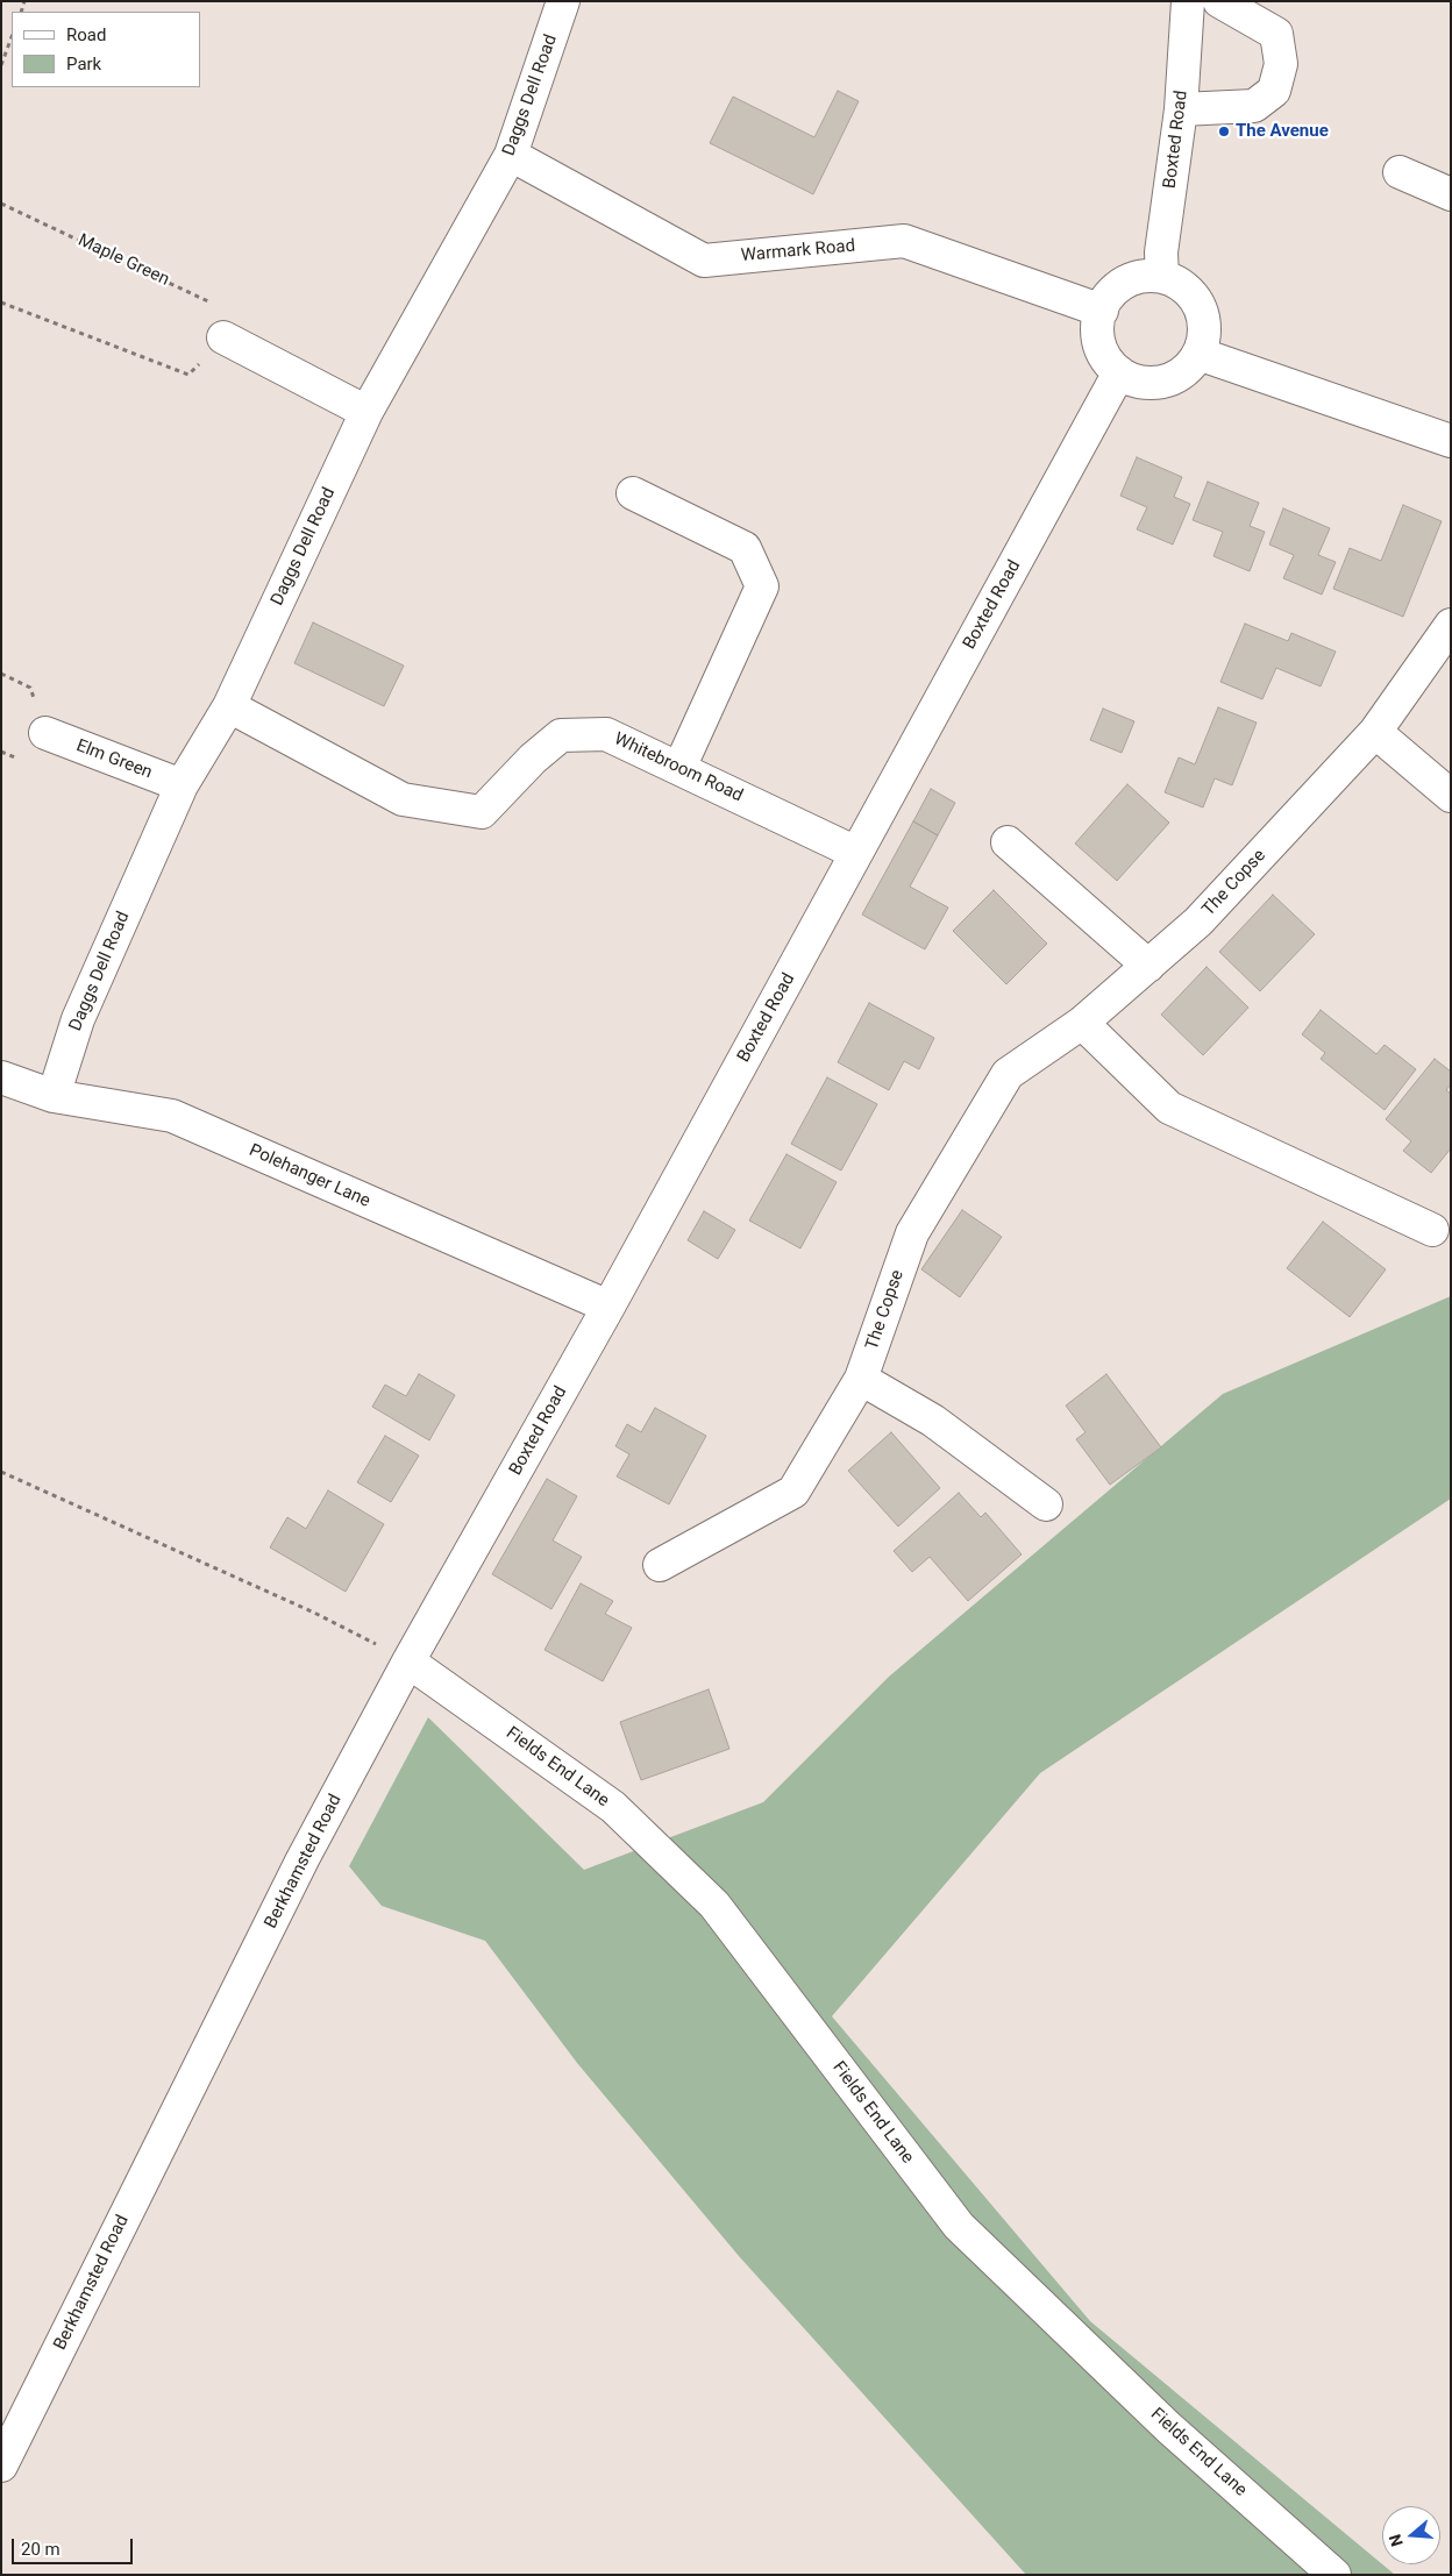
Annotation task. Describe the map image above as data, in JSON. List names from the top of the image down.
{
  "streets": {
    "street": [
      "Daggs Dell Road",
      "Boxted Road",
      "Warmark Road",
      "Elm Green",
      "Whitebroom Road",
      "The Copse",
      "Polehanger Lane",
      "Fields End Lane",
      "Berkhamsted Road"
    ],
    "path": ["Maple Green"]
  },
  "crossings": [
    ["Daggs Dell Road", "Warmark Road"],
    ["Daggs Dell Road", "Elm Green"],
    ["Daggs Dell Road", "Whitebroom Road"],
    ["Daggs Dell Road", "Polehanger Lane"],
    ["Boxted Road", "Warmark Road"],
    ["Boxted Road", "Whitebroom Road"],
    ["Boxted Road", "Polehanger Lane"],
    ["Boxted Road", "Fields End Lane"],
    ["Boxted Road", "Berkhamsted Road"],
    ["Fields End Lane", "Berkhamsted Road"]
  ],
  "places": ["The Avenue"],
  "legend": ["Road", "Park"],
  "scale_bar": "20 m",
  "north": "left"
}
